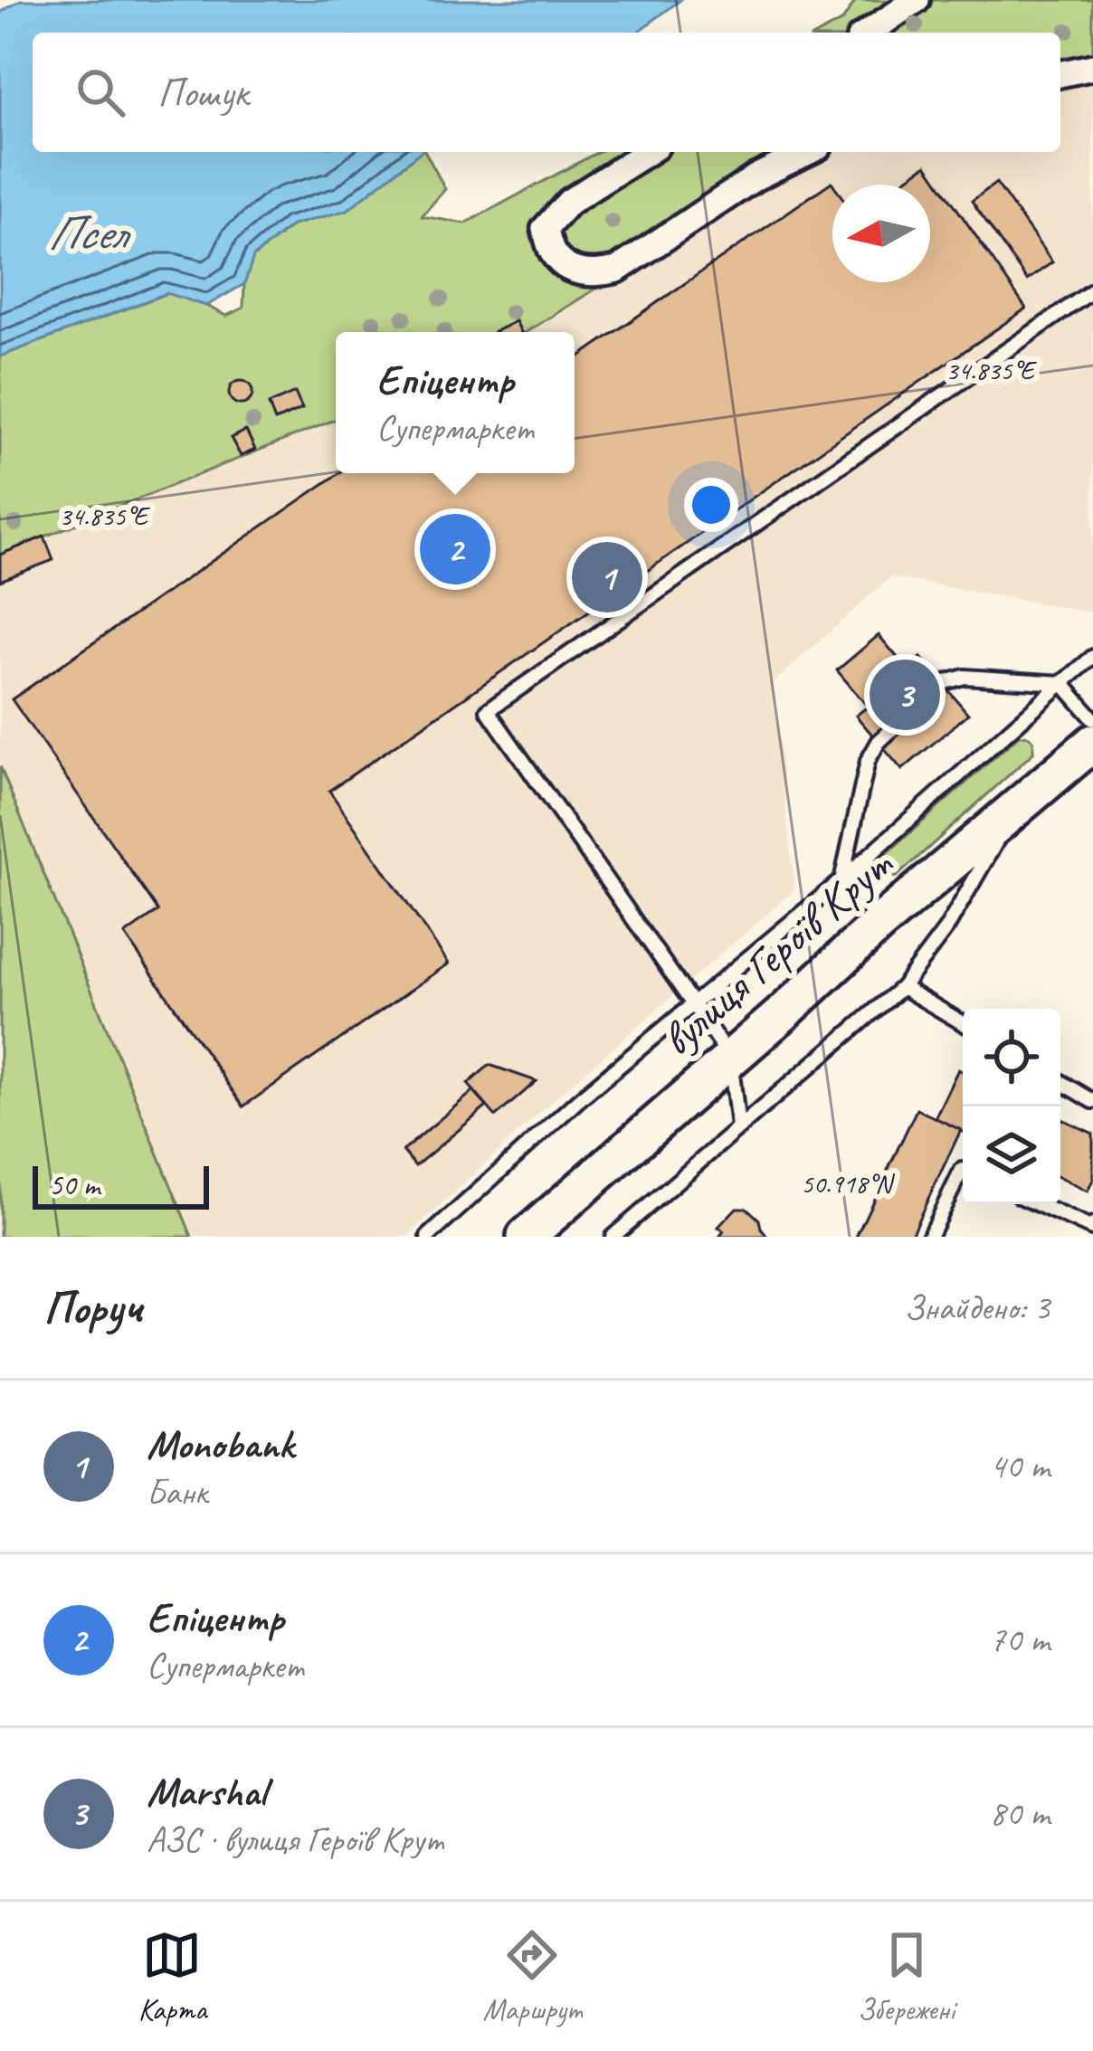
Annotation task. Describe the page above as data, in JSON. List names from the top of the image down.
{
  "streets": {
    "main road": ["вулиця Героїв Крут"]
  },
  "water": ["Псел"],
  "scale_bar": "50 m",
  "north": "left",
  "page": {
    "search": "Пошук",
    "popup": ["Епіцентр", "Супермаркет"],
    "pins": ["2", "1", "3"],
    "scale": "50 m",
    "heading": ["Поруч", "Знайдено: 3"],
    "list": [
      {
        "mark": "1",
        "name": "Monobank",
        "note": "Банк",
        "value": "40 m"
      },
      {
        "mark": "2",
        "name": "Епіцентр",
        "note": "Супермаркет",
        "value": "70 m"
      },
      {
        "mark": "3",
        "name": "Marshal",
        "note": "АЗС · вулиця Героїв Крут",
        "value": "80 m"
      }
    ],
    "nav": ["Карта", "Маршрут", "Збережені"]
  },
  "coordinates": ["34.835°E", "50.918°N"]
}
